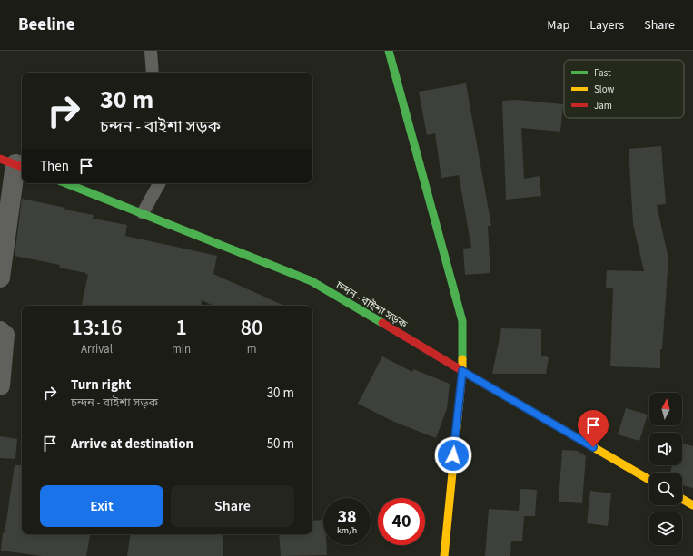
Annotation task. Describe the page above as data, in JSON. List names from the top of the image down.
{
  "streets": {
    "main road": ["চন্দন - বাইশা সড়ক"]
  },
  "legend": ["Fast", "Slow", "Jam"],
  "north": "top",
  "page": {
    "header": "Beeline",
    "nav": ["Map", "Layers", "Share"],
    "turn": ["30 m", "চন্দন - বাইশা সড়ক"],
    "then": "Then",
    "eta": [
      "13:16",
      "Arrival",
      "1",
      "min",
      "80",
      "m"
    ],
    "list": [
      {
        "name": "Turn right",
        "note": "চন্দন - বাইশা সড়ক",
        "value": "30 m"
      },
      {
        "name": "Arrive at destination",
        "value": "50 m"
      }
    ],
    "buttons": ["Exit", "Share"],
    "speed": "38 km/h",
    "limit": "40"
  }
}
